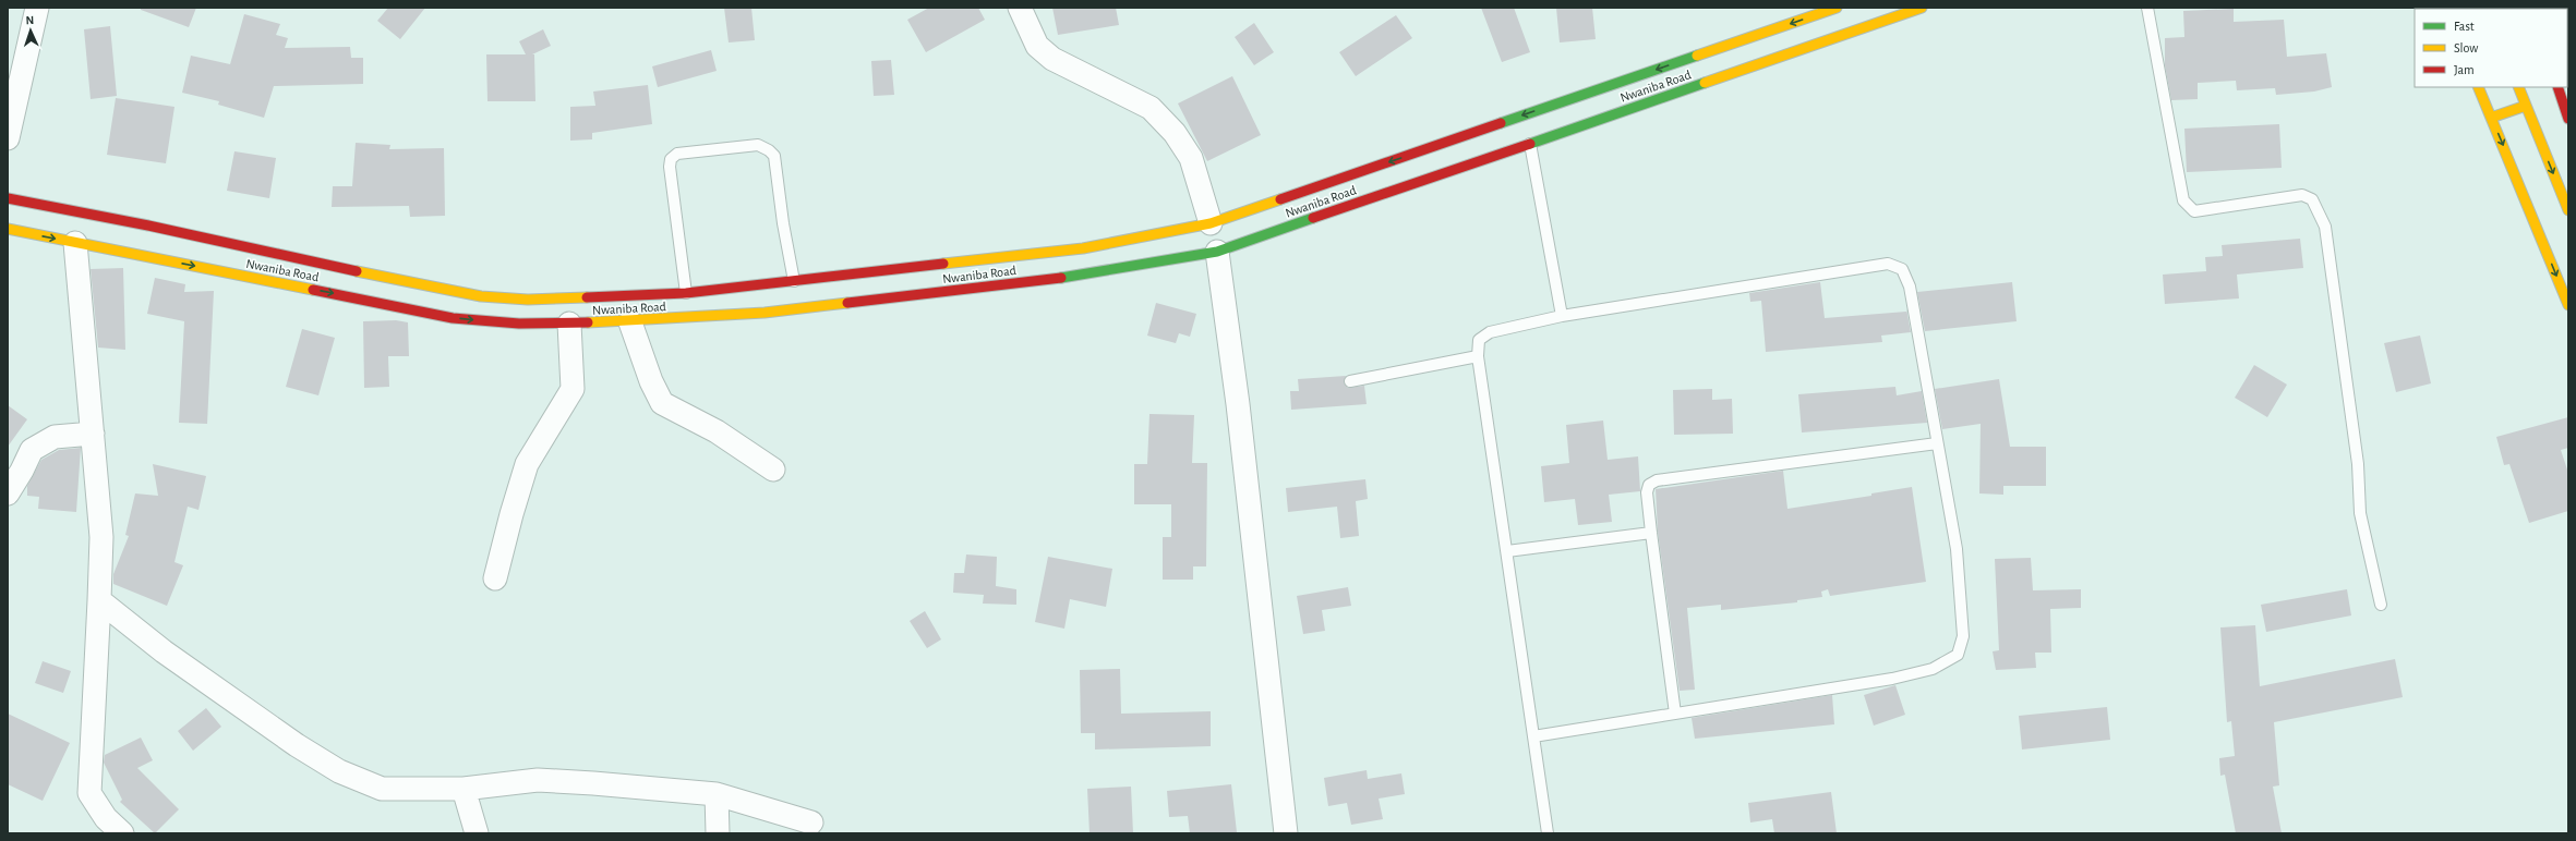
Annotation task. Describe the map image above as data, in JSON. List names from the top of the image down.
{
  "streets": {
    "main road": ["Nwaniba Road"]
  },
  "legend": ["Fast", "Slow", "Jam"],
  "north": "top"
}
